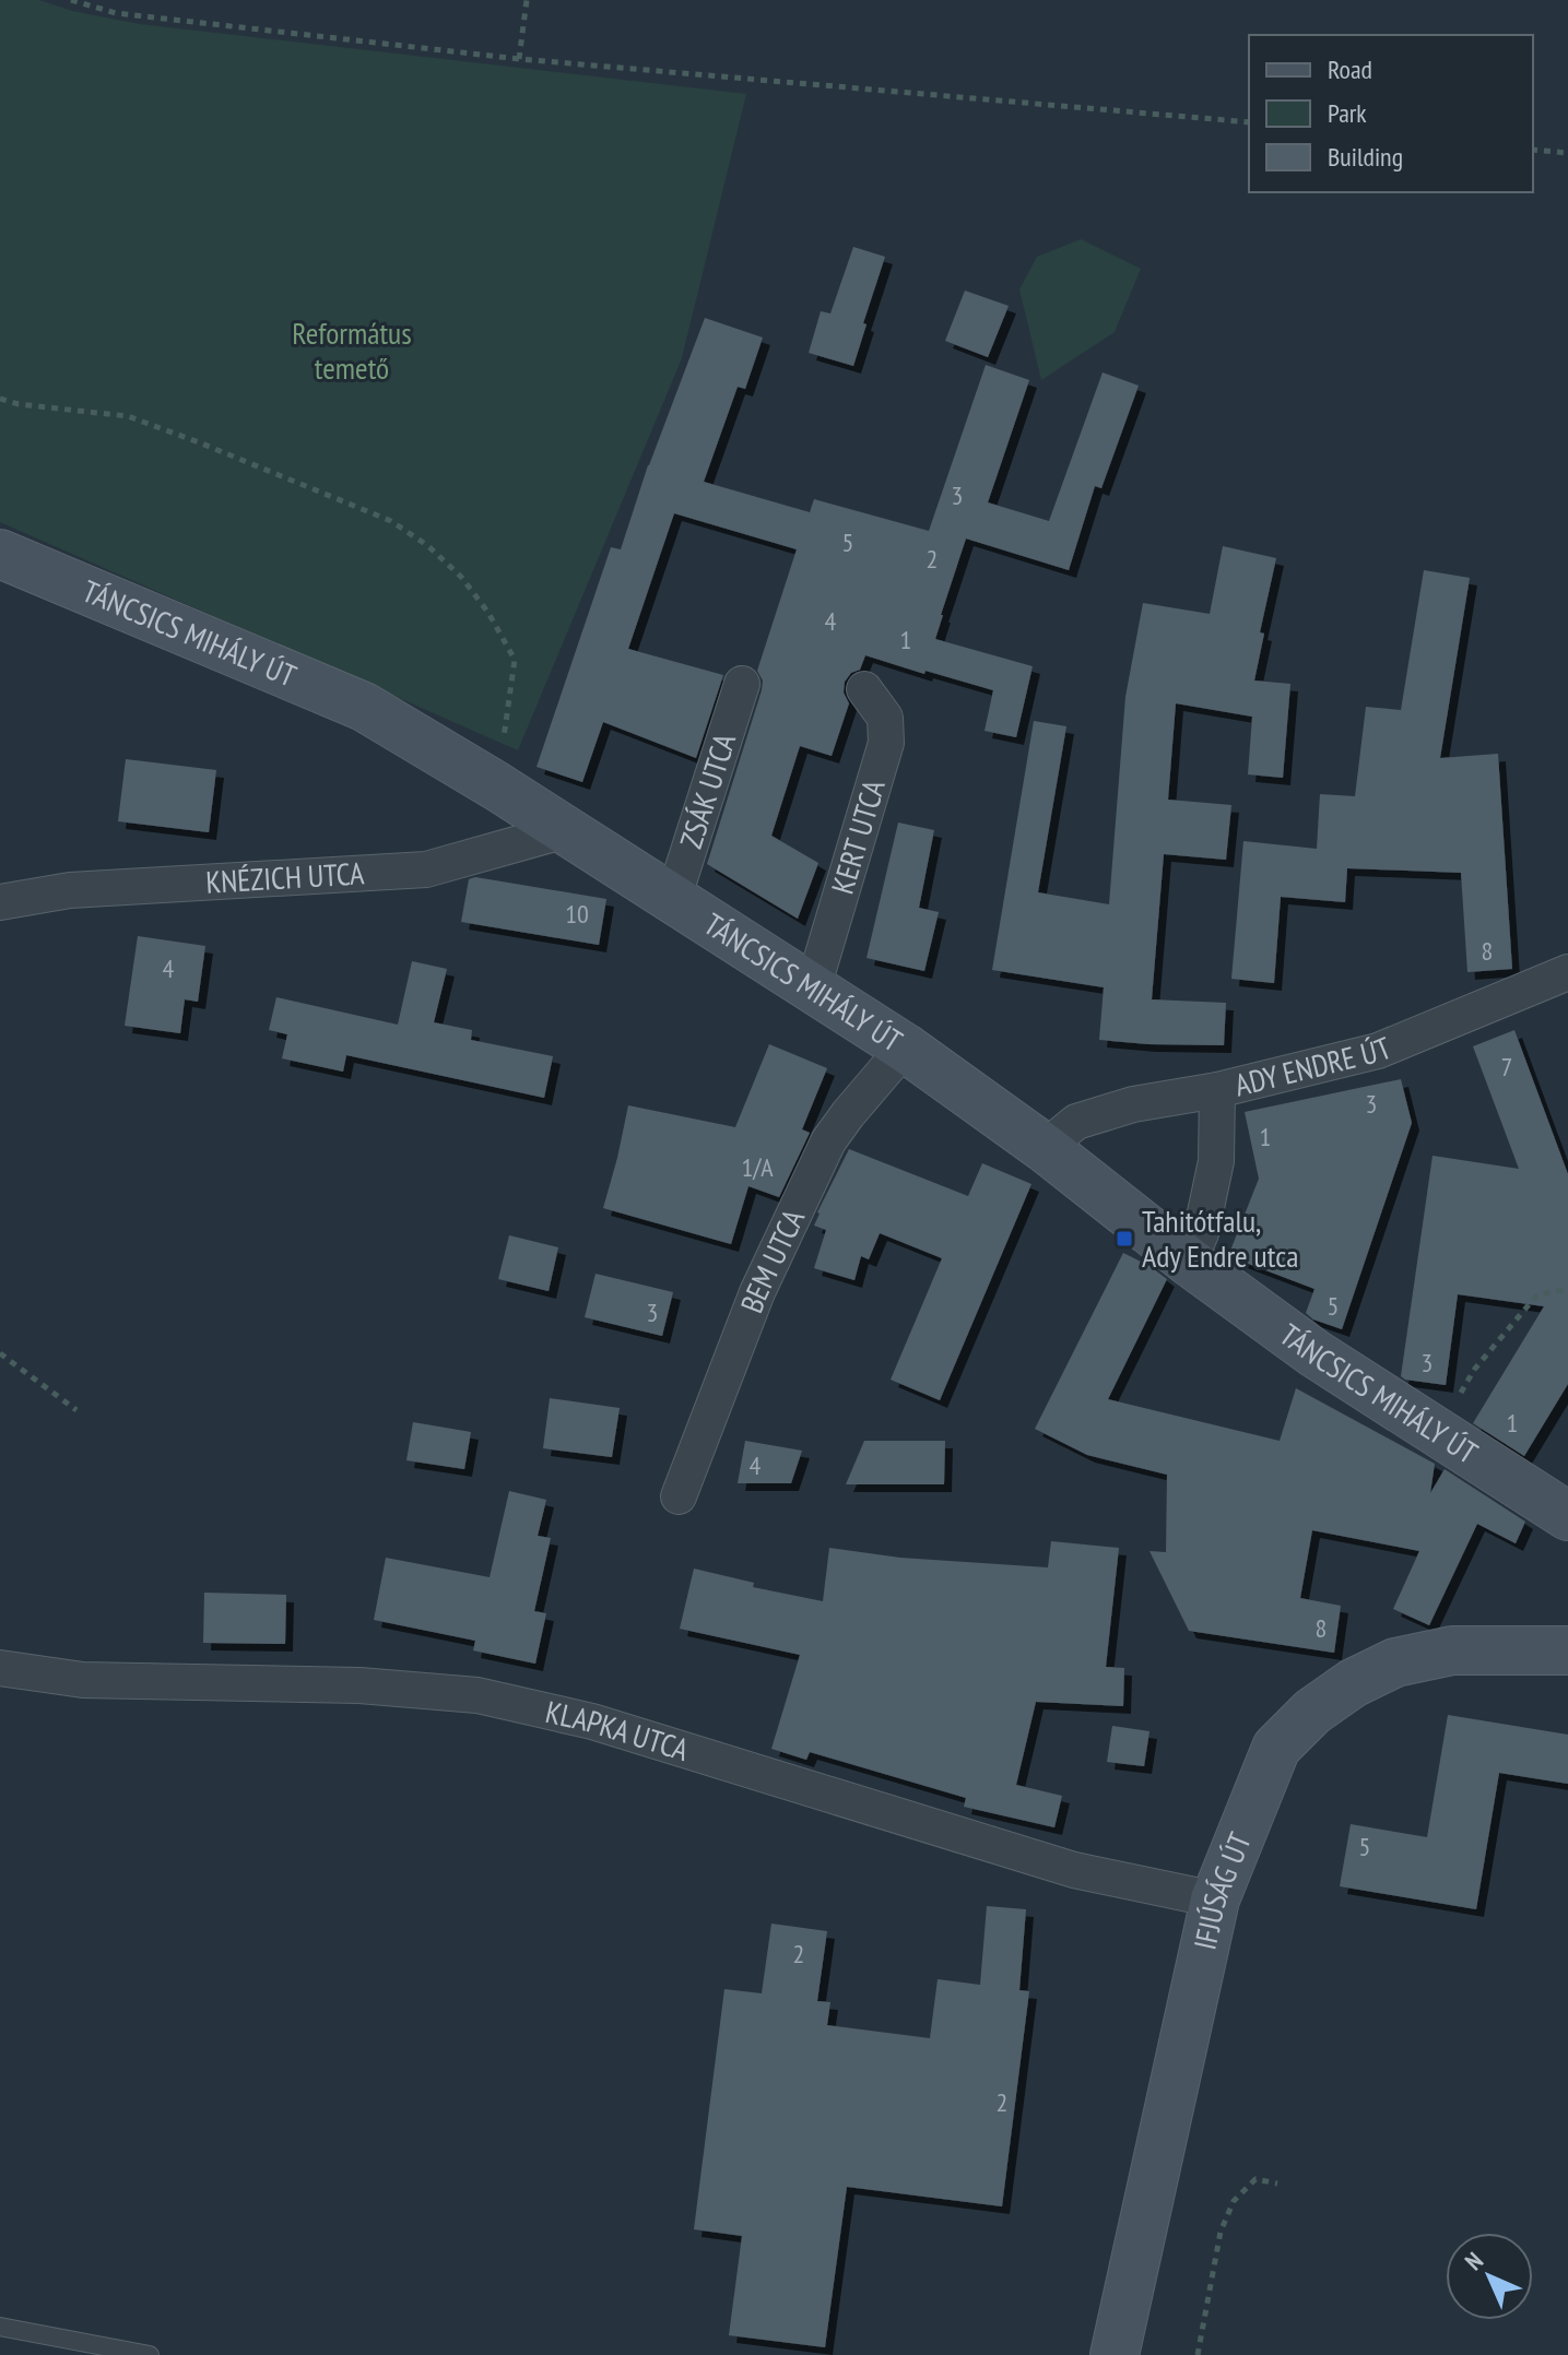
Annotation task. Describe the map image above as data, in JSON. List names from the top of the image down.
{
  "streets": {
    "main road": ["TÁNCSICS MIHÁLY ÚT", "IFJÚSÁG ÚT"],
    "street": [
      "ZSÁK UTCA",
      "KERT UTCA",
      "KNÉZICH UTCA",
      "ADY ENDRE ÚT",
      "BEM UTCA",
      "KLAPKA UTCA"
    ]
  },
  "crossings": [
    ["TÁNCSICS MIHÁLY ÚT", "ZSÁK UTCA"],
    ["TÁNCSICS MIHÁLY ÚT", "KERT UTCA"],
    ["TÁNCSICS MIHÁLY ÚT", "KNÉZICH UTCA"],
    ["TÁNCSICS MIHÁLY ÚT", "ADY ENDRE ÚT"],
    ["TÁNCSICS MIHÁLY ÚT", "BEM UTCA"],
    ["KLAPKA UTCA", "IFJÚSÁG ÚT"]
  ],
  "parks": ["Református temető"],
  "places": {
    "transit": ["Tahitótfalu, Ady Endre utca"]
  },
  "house_numbers": [
    "3",
    "5",
    "2",
    "4",
    "1",
    "10",
    "8",
    "4",
    "7",
    "3",
    "1",
    "1/A",
    "5",
    "3",
    "3",
    "1",
    "4",
    "8",
    "5",
    "2",
    "2"
  ],
  "legend": ["Road", "Park", "Building"],
  "north": "top left"
}
